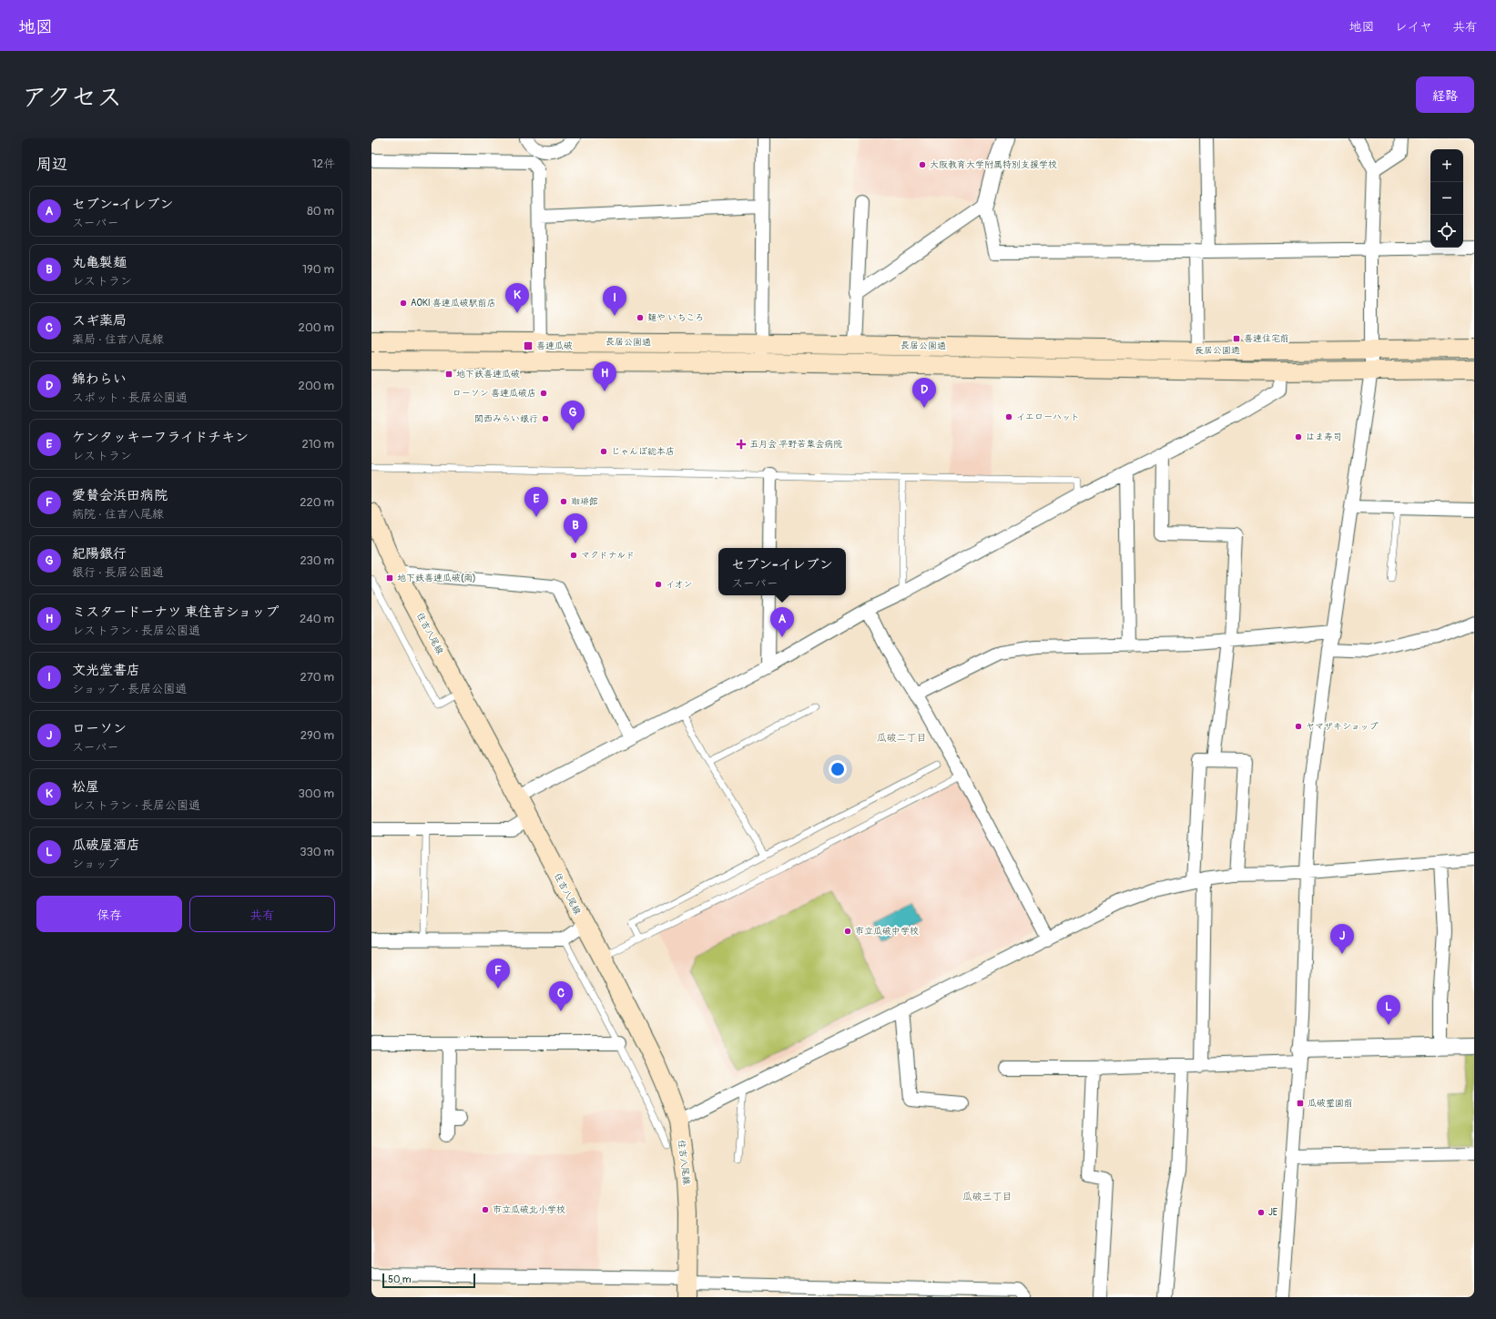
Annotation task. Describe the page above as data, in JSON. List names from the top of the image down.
{
  "streets": {
    "main road": ["長居公園通", "住吉八尾線"]
  },
  "districts": ["瓜破二丁目", "瓜破三丁目"],
  "places": {
    "other": [
      "大阪教育大学附属特別支援学校",
      "AOKI 喜連瓜破駅前店",
      "麺や いちころ",
      "ローソン 喜連瓜破店",
      "イエローハット",
      "関西みらい銀行",
      "はま寿司",
      "じゃんぼ総本店",
      "珈琲館",
      "マクドナルド",
      "イオン",
      "ヤマザキショップ",
      "市立瓜破中学校",
      "市立瓜破北小学校",
      "JE"
    ],
    "transit": [
      "喜連住宅前",
      "喜連瓜破",
      "地下鉄喜連瓜破",
      "地下鉄喜連瓜破(南)",
      "瓜破霊園前"
    ],
    "health": ["五月会 平野若葉会病院"]
  },
  "scale_bar": "50 m",
  "page": {
    "header": "地図",
    "nav": ["地図", "レイヤ", "共有"],
    "title": "アクセス",
    "buttons": [
      "経路",
      ["保存", "共有"]
    ],
    "heading": ["周辺", "12件"],
    "map_buttons": ["+", "−"],
    "list": [
      {
        "mark": "A",
        "name": "セブン-イレブン",
        "note": "スーパー",
        "value": "80 m"
      },
      {
        "mark": "B",
        "name": "丸亀製麺",
        "note": "レストラン",
        "value": "190 m"
      },
      {
        "mark": "C",
        "name": "スギ薬局",
        "note": "薬局 · 住吉八尾線",
        "value": "200 m"
      },
      {
        "mark": "D",
        "name": "錦わらい",
        "note": "スポット · 長居公園通",
        "value": "200 m"
      },
      {
        "mark": "E",
        "name": "ケンタッキーフライドチキン",
        "note": "レストラン",
        "value": "210 m"
      },
      {
        "mark": "F",
        "name": "愛賛会浜田病院",
        "note": "病院 · 住吉八尾線",
        "value": "220 m"
      },
      {
        "mark": "G",
        "name": "紀陽銀行",
        "note": "銀行 · 長居公園通",
        "value": "230 m"
      },
      {
        "mark": "H",
        "name": "ミスタードーナツ 東住吉ショップ",
        "note": "レストラン · 長居公園通",
        "value": "240 m"
      },
      {
        "mark": "I",
        "name": "文光堂書店",
        "note": "ショップ · 長居公園通",
        "value": "270 m"
      },
      {
        "mark": "J",
        "name": "ローソン",
        "note": "スーパー",
        "value": "290 m"
      },
      {
        "mark": "K",
        "name": "松屋",
        "note": "レストラン · 長居公園通",
        "value": "300 m"
      },
      {
        "mark": "L",
        "name": "瓜破屋酒店",
        "note": "ショップ",
        "value": "330 m"
      }
    ],
    "pins": [
      "K",
      "I",
      "H",
      "D",
      "G",
      "E",
      "B",
      "A",
      "J",
      "F",
      "C",
      "L"
    ],
    "popup": ["セブン-イレブン", "スーパー"],
    "scale": "50 m"
  }
}
